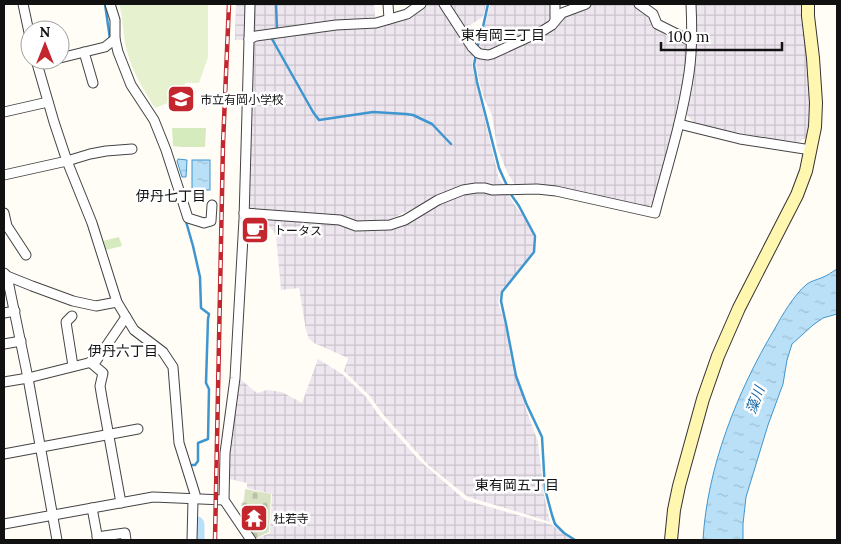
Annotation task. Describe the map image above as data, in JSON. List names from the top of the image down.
{
  "districts": [
    "東有岡三丁目",
    "伊丹七丁目",
    "伊丹六丁目",
    "東有岡五丁目"
  ],
  "water": ["藻川"],
  "places": {
    "school or university": ["市立有岡小学校"],
    "cafe": ["トータス"],
    "temple": ["杜若寺"]
  },
  "scale_bar": "100 m",
  "north": "top"
}
